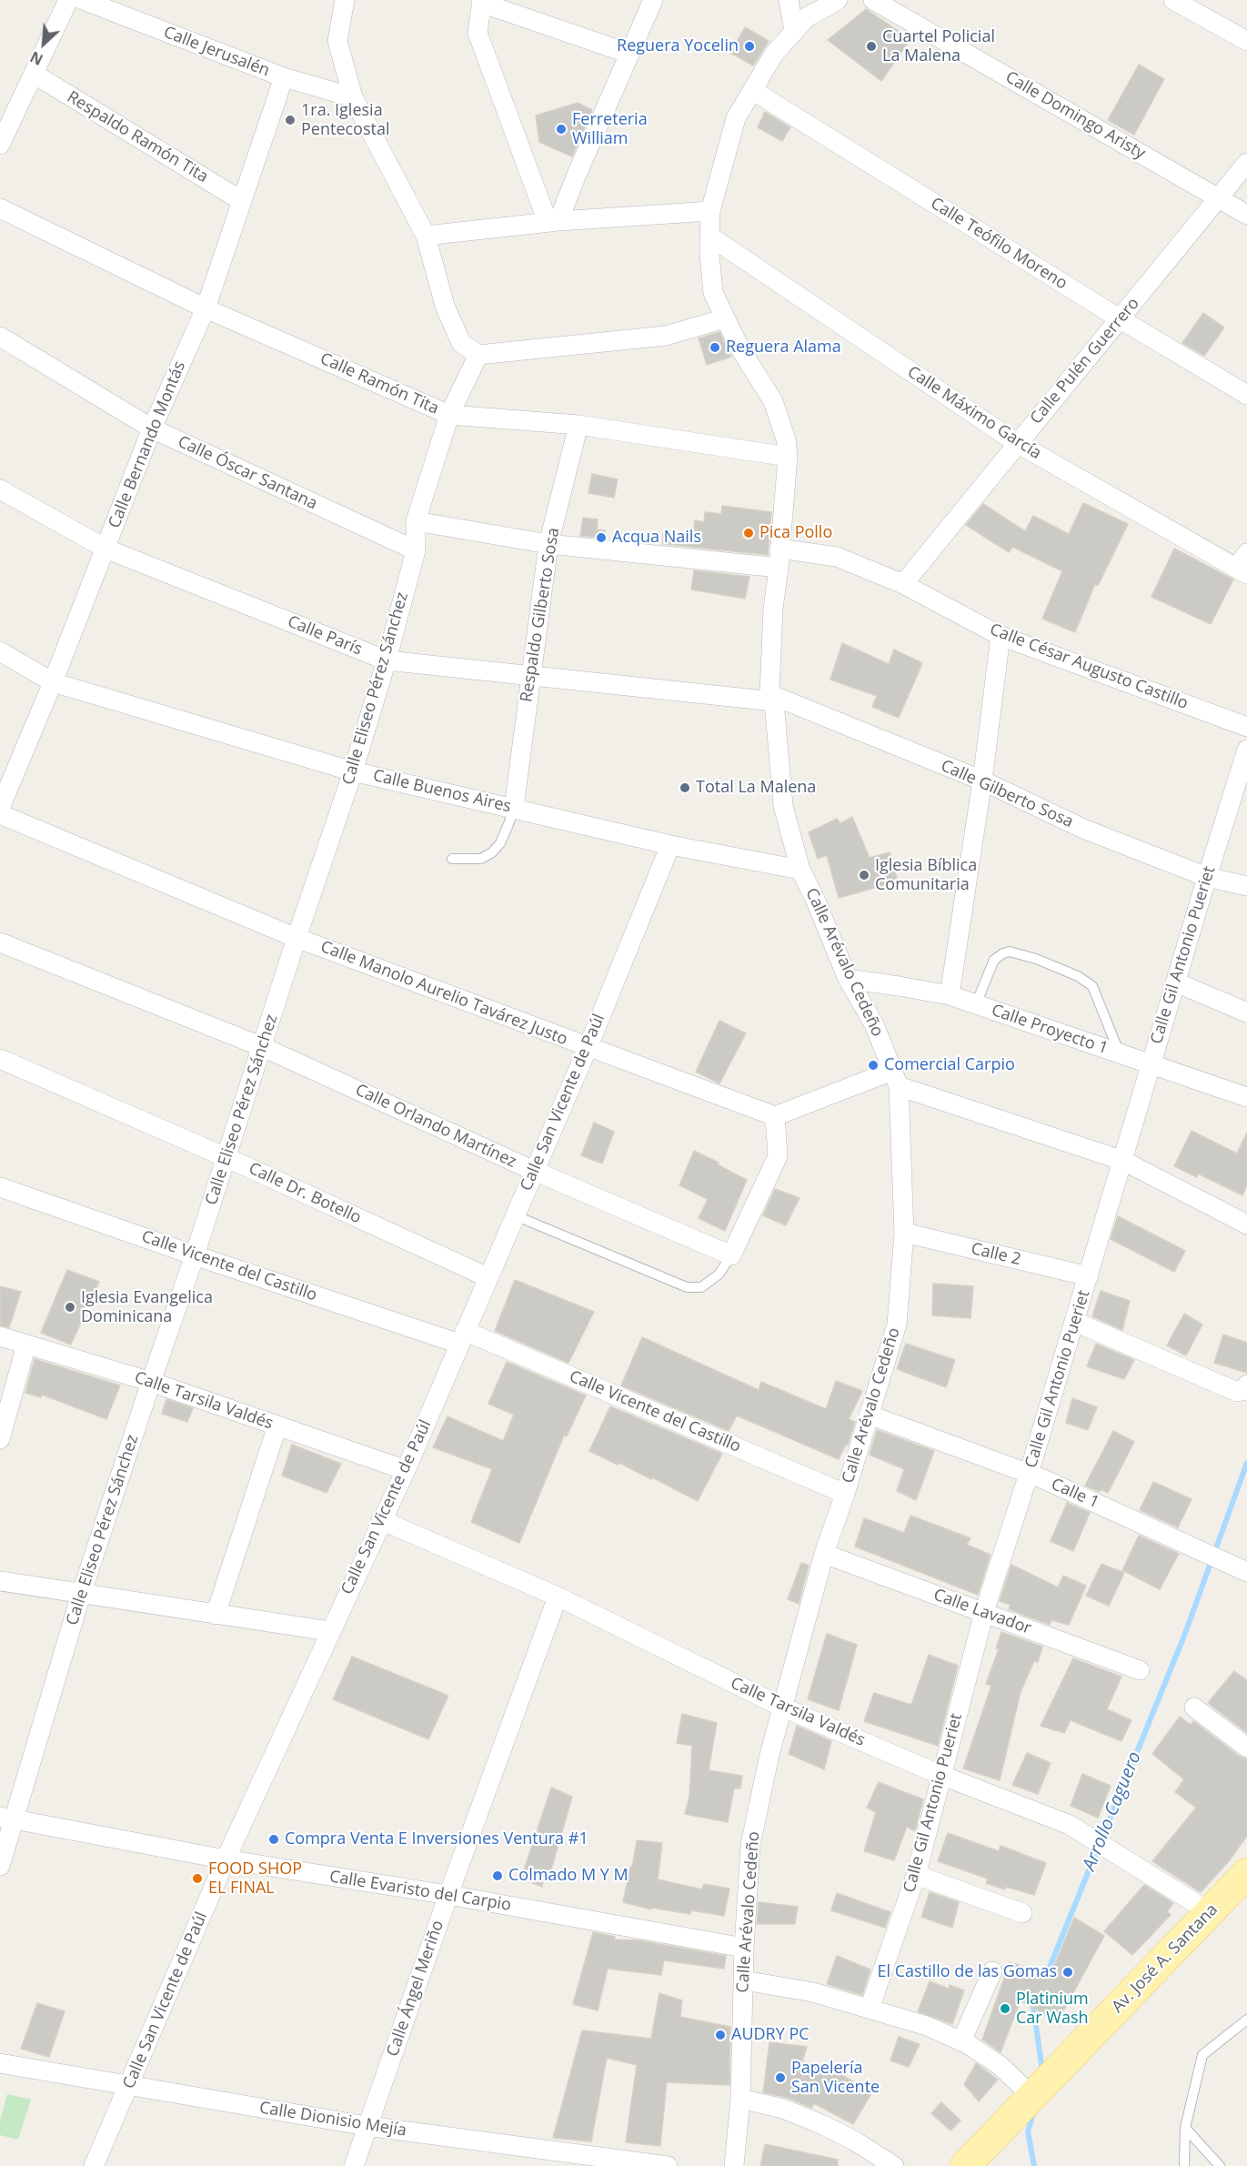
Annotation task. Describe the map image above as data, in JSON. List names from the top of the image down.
{
  "streets": {
    "main road": ["Av. José A. Santana"],
    "street": [
      "Calle Jerusalén",
      "Calle Domingo Aristy",
      "Respaldo Ramón Tita",
      "Calle Teófilo Moreno",
      "Calle Pulén Guerrero",
      "Calle Ramón Tita",
      "Calle Máximo García",
      "Calle Bernando Montás",
      "Calle Óscar Santana",
      "Respaldo Gilberto Sosa",
      "Calle París",
      "Calle César Augusto Castillo",
      "Calle Eliseo Pérez Sánchez",
      "Calle Buenos Aires",
      "Calle Gilberto Sosa",
      "Calle Gil Antonio Pueriet",
      "Calle Arévalo Cedeño",
      "Calle Manolo Aurelio Tavárez Justo",
      "Calle Proyecto 1",
      "Calle San Vicente de Paúl",
      "Calle Orlando Martínez",
      "Calle Dr. Botello",
      "Calle 2",
      "Calle Vicente del Castillo",
      "Calle Tarsila Valdés",
      "Calle 1",
      "Calle Lavador",
      "Calle Evaristo del Carpio",
      "Calle Ángel Meriño",
      "Calle Dionisio Mejía"
    ]
  },
  "crossings": [
    ["Calle Jerusalén", "Calle Bernando Montás"],
    ["Calle Domingo Aristy", "Calle Pulén Guerrero"],
    ["Respaldo Ramón Tita", "Calle Bernando Montás"],
    ["Calle Teófilo Moreno", "Calle Pulén Guerrero"],
    ["Calle Teófilo Moreno", "Calle Arévalo Cedeño"],
    ["Calle Pulén Guerrero", "Calle Máximo García"],
    ["Calle Pulén Guerrero", "Calle César Augusto Castillo"],
    ["Calle Ramón Tita", "Calle Bernando Montás"],
    ["Calle Ramón Tita", "Respaldo Gilberto Sosa"],
    ["Calle Ramón Tita", "Calle Eliseo Pérez Sánchez"],
    ["Calle Ramón Tita", "Calle Arévalo Cedeño"],
    ["Calle Máximo García", "Calle Arévalo Cedeño"],
    ["Calle Bernando Montás", "Calle Óscar Santana"],
    ["Calle Bernando Montás", "Calle París"],
    ["Calle Bernando Montás", "Calle Buenos Aires"],
    ["Calle Óscar Santana", "Calle Eliseo Pérez Sánchez"],
    ["Respaldo Gilberto Sosa", "Calle París"],
    ["Respaldo Gilberto Sosa", "Calle Buenos Aires"],
    ["Calle París", "Calle Eliseo Pérez Sánchez"],
    ["Calle París", "Calle Gilberto Sosa"],
    ["Calle París", "Calle Arévalo Cedeño"],
    ["Calle César Augusto Castillo", "Calle Arévalo Cedeño"],
    ["Calle Eliseo Pérez Sánchez", "Calle Buenos Aires"],
    ["Calle Eliseo Pérez Sánchez", "Calle Manolo Aurelio Tavárez Justo"],
    ["Calle Eliseo Pérez Sánchez", "Calle Orlando Martínez"],
    ["Calle Eliseo Pérez Sánchez", "Calle Dr. Botello"],
    ["Calle Eliseo Pérez Sánchez", "Calle Vicente del Castillo"],
    ["Calle Eliseo Pérez Sánchez", "Calle Tarsila Valdés"],
    ["Calle Eliseo Pérez Sánchez", "Calle Evaristo del Carpio"],
    ["Calle Buenos Aires", "Calle Arévalo Cedeño"],
    ["Calle Buenos Aires", "Calle San Vicente de Paúl"],
    ["Calle Gilberto Sosa", "Calle Gil Antonio Pueriet"],
    ["Calle Gilberto Sosa", "Calle Arévalo Cedeño"],
    ["Calle Gil Antonio Pueriet", "Calle Proyecto 1"],
    ["Calle Gil Antonio Pueriet", "Calle 2"],
    ["Calle Gil Antonio Pueriet", "Calle Tarsila Valdés"],
    ["Calle Gil Antonio Pueriet", "Calle 1"],
    ["Calle Gil Antonio Pueriet", "Calle Lavador"],
    ["Calle Arévalo Cedeño", "Calle Proyecto 1"],
    ["Calle Arévalo Cedeño", "Calle 2"],
    ["Calle Arévalo Cedeño", "Calle Vicente del Castillo"],
    ["Calle Arévalo Cedeño", "Calle Tarsila Valdés"],
    ["Calle Arévalo Cedeño", "Calle 1"],
    ["Calle Arévalo Cedeño", "Calle Lavador"],
    ["Calle Arévalo Cedeño", "Calle Evaristo del Carpio"],
    ["Calle Manolo Aurelio Tavárez Justo", "Calle San Vicente de Paúl"],
    ["Calle San Vicente de Paúl", "Calle Orlando Martínez"],
    ["Calle San Vicente de Paúl", "Calle Dr. Botello"],
    ["Calle San Vicente de Paúl", "Calle Vicente del Castillo"],
    ["Calle San Vicente de Paúl", "Calle Tarsila Valdés"],
    ["Calle San Vicente de Paúl", "Calle Evaristo del Carpio"],
    ["Calle San Vicente de Paúl", "Calle Dionisio Mejía"],
    ["Calle Tarsila Valdés", "Av. José A. Santana"],
    ["Calle Tarsila Valdés", "Calle Ángel Meriño"],
    ["Calle Evaristo del Carpio", "Calle Ángel Meriño"],
    ["Calle Ángel Meriño", "Calle Dionisio Mejía"]
  ],
  "water": ["Arrollo Caguero"],
  "places": [
    "Reguera Yocelin",
    "Cuartel Policial La Malena",
    "1ra. Iglesia Pentecostal",
    "Ferreteria William",
    "Reguera Alama",
    "Pica Pollo",
    "Acqua Nails",
    "Total La Malena",
    "Iglesia Bíblica Comunitaria",
    "Comercial Carpio",
    "Iglesia Evangelica Dominicana",
    "Compra Venta E Inversiones Ventura #1",
    "Colmado M Y M",
    "FOOD SHOP EL FINAL",
    "El Castillo de las Gomas",
    "Platinium Car Wash",
    "AUDRY PC",
    "Papelería San Vicente"
  ],
  "north": "bottom left"
}
